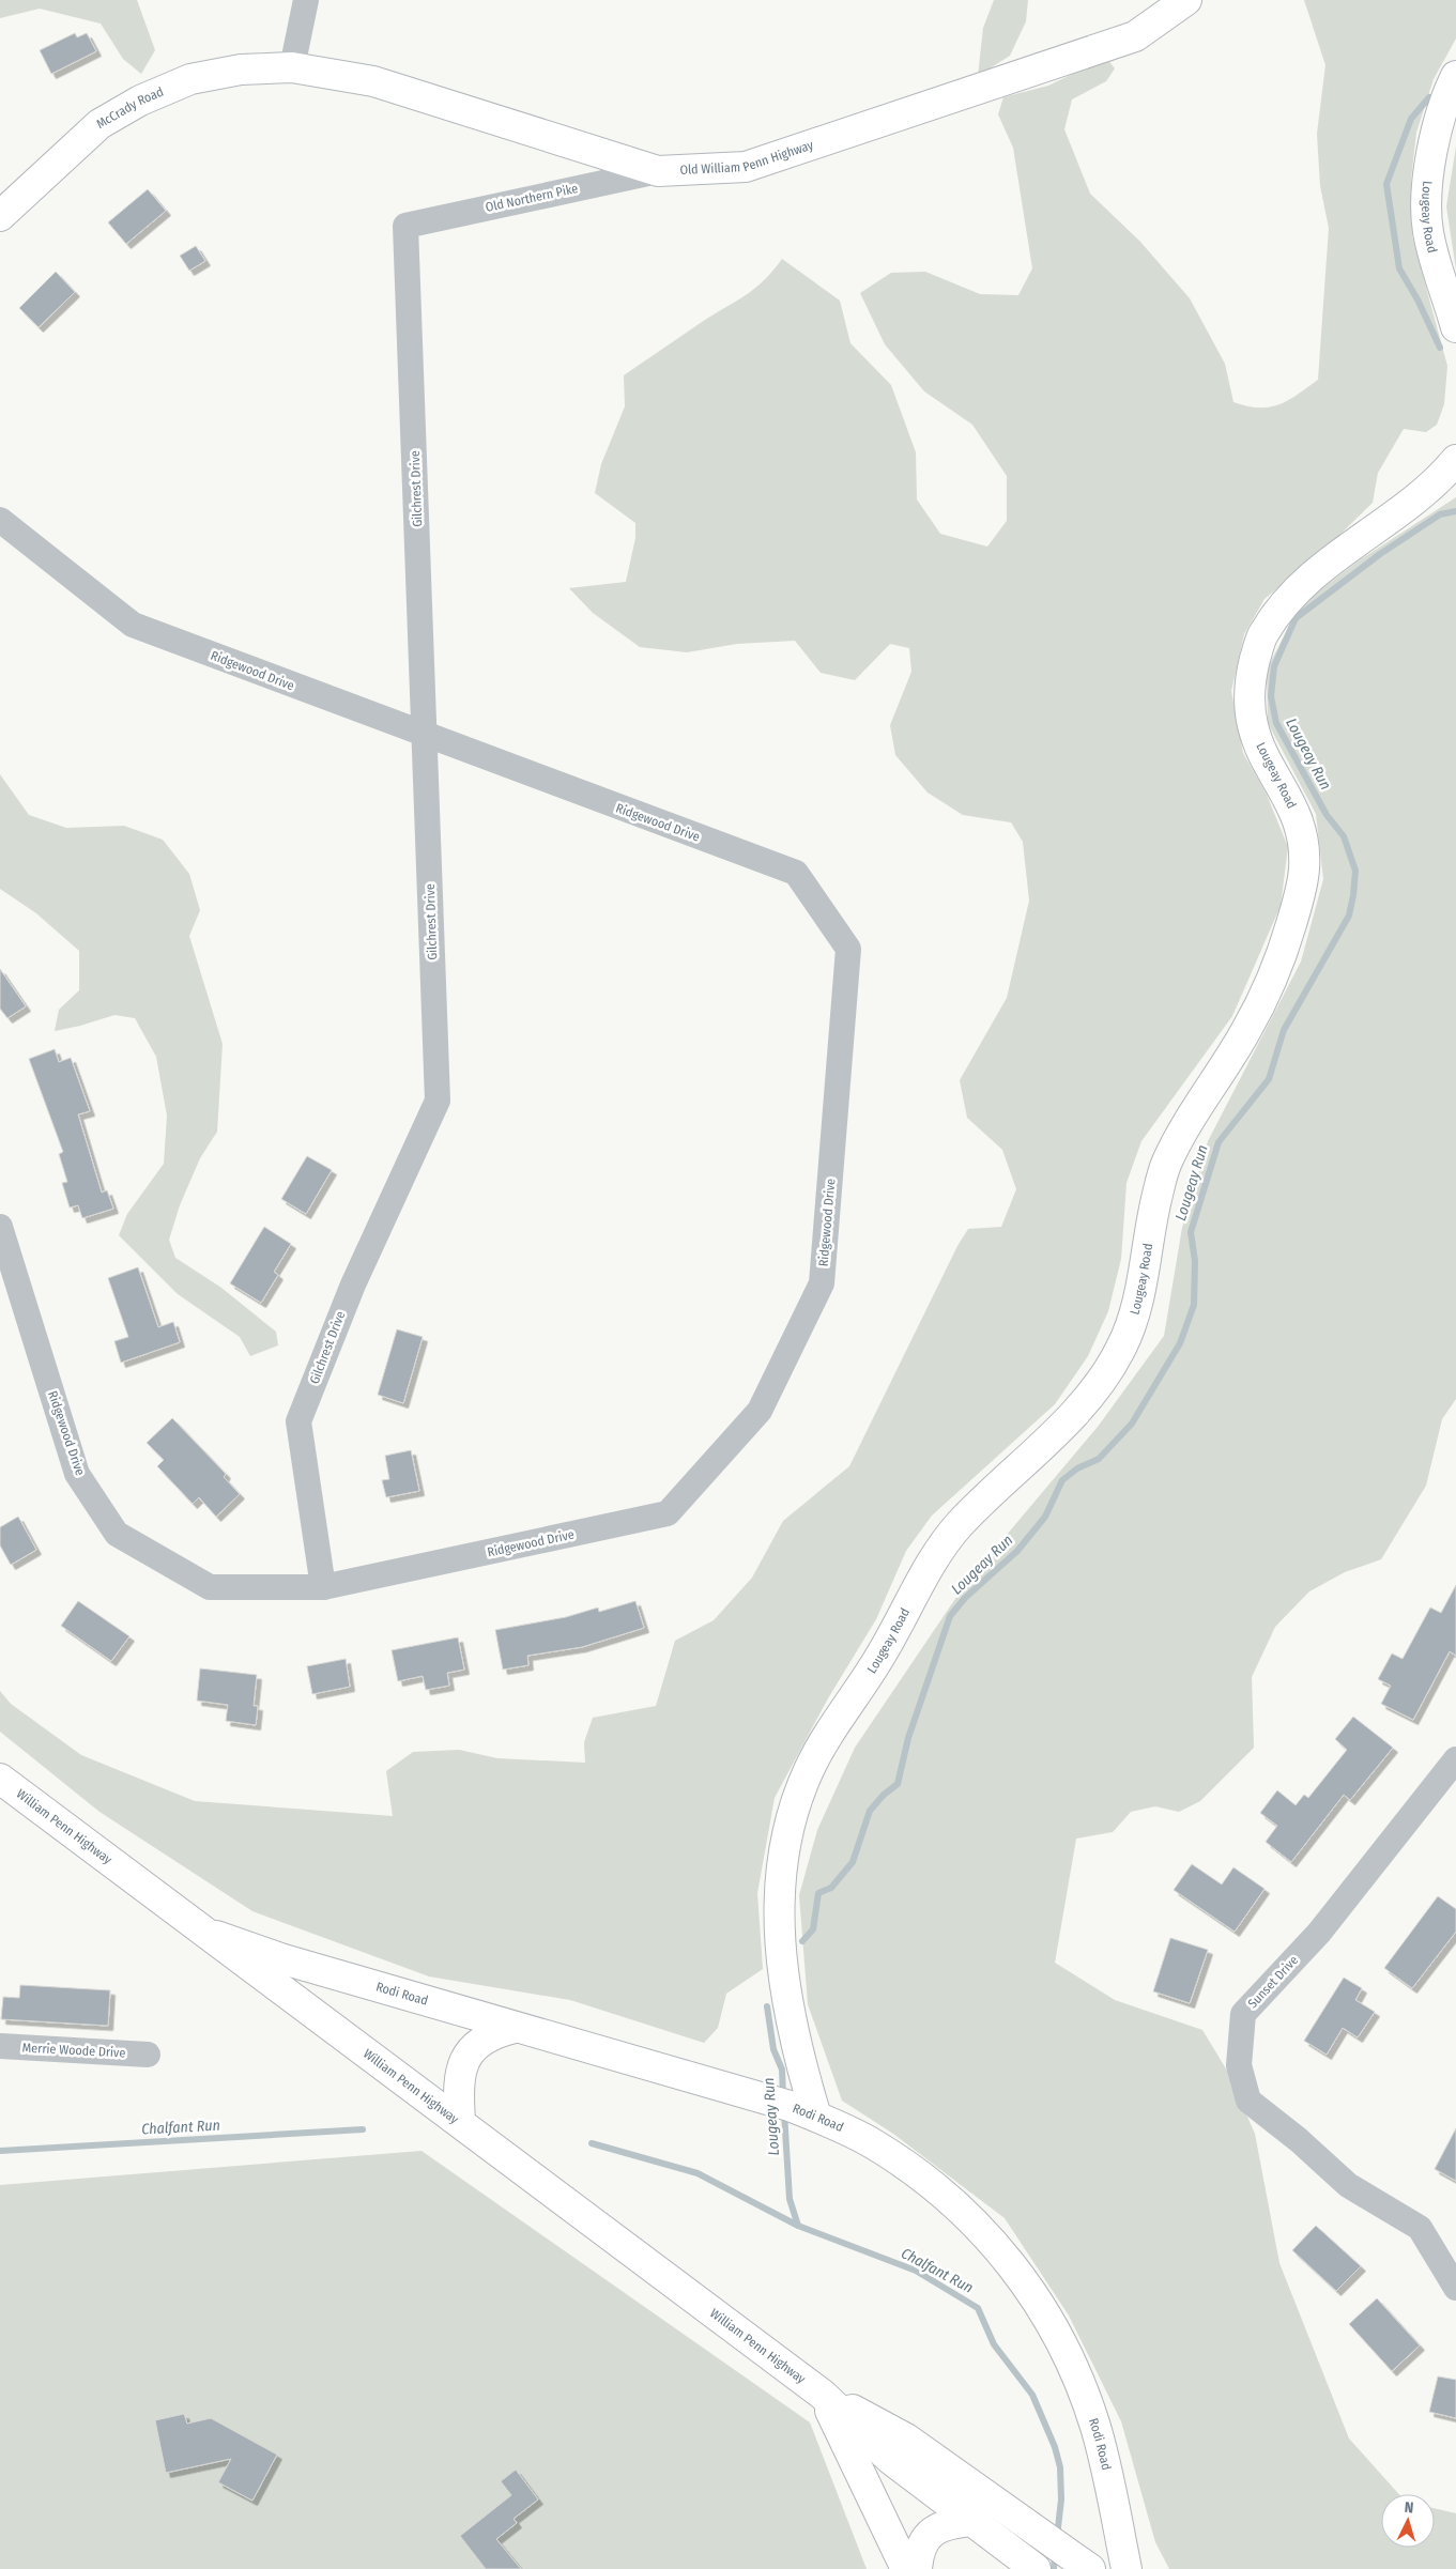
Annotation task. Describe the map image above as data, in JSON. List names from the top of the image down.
{
  "streets": {
    "main road": [
      "McCrady Road",
      "Old William Penn Highway",
      "Lougeay Road",
      "William Penn Highway",
      "Rodi Road"
    ],
    "street": [
      "Old Northern Pike",
      "Gilchrest Drive",
      "Ridgewood Drive",
      "Sunset Drive",
      "Merrie Woode Drive"
    ]
  },
  "crossings": [
    ["McCrady Road", "Old William Penn Highway"],
    ["Old William Penn Highway", "Old Northern Pike"],
    ["Old Northern Pike", "Gilchrest Drive"],
    ["Lougeay Road", "Rodi Road"],
    ["Gilchrest Drive", "Ridgewood Drive"],
    ["William Penn Highway", "Rodi Road"]
  ],
  "water": ["Lougeay Run", "Chalfant Run"],
  "north": "top"
}
